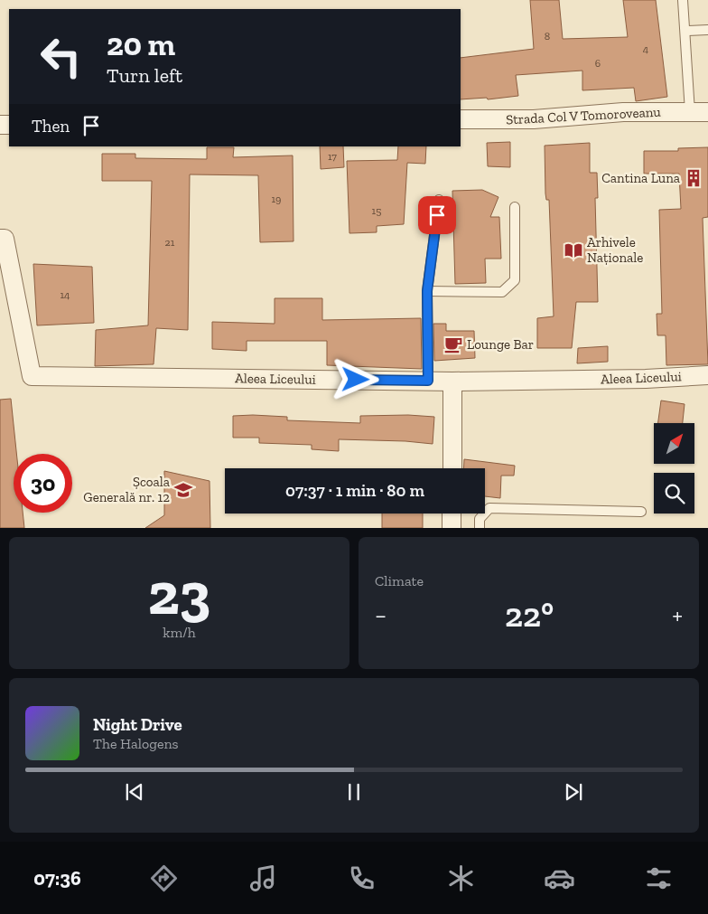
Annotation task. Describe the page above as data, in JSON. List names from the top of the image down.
{
  "streets": {
    "street": ["Strada Col V Tomoroveanu", "Aleea Liceului"]
  },
  "places": {
    "building": ["Cantina Luna"],
    "library": ["Arhivele Naționale"],
    "cafe": ["Lounge Bar"],
    "school or university": ["Școala Generală nr. 12"]
  },
  "house_numbers": [
    "8",
    "4",
    "6",
    "17",
    "19",
    "15",
    "21",
    "14"
  ],
  "north": "top right",
  "page": {
    "turn": ["20 m", "Turn left"],
    "then": "Then",
    "limit": "30",
    "trip": "07:37 · 1 min · 80 m",
    "tile": [
      ["23", "km/h"],
      "Climate"
    ],
    "heat": ["−", "22°", "+"],
    "song": ["Night Drive", "The Halogens"],
    "tabs": "07:36"
  }
}
